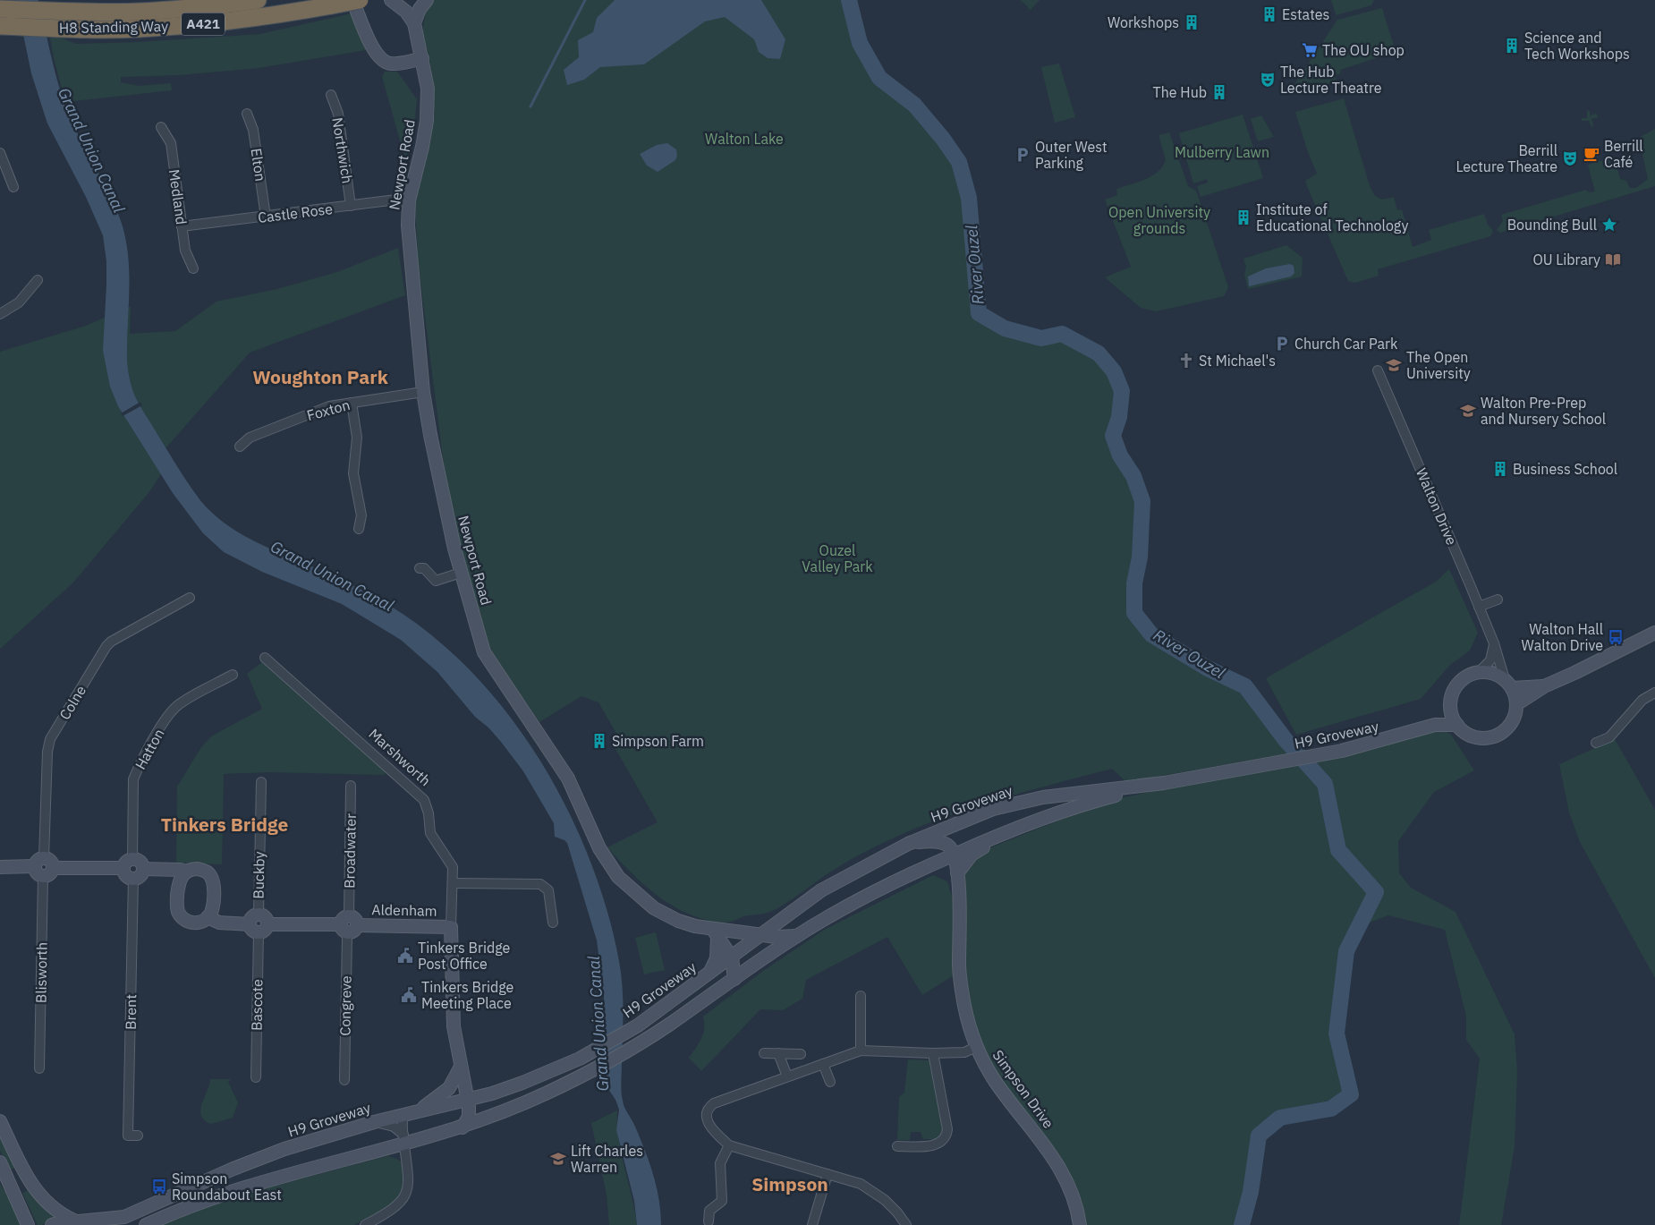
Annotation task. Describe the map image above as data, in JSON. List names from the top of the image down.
{
  "streets": {
    "highway": ["A421", "H8 Standing Way"],
    "street": [
      "Northwich",
      "Elton",
      "Newport Road",
      "Medland",
      "Castle Rose",
      "Foxton",
      "Walton Drive",
      "Colne",
      "H9 Groveway",
      "Hatton",
      "Marshworth",
      "Broadwater",
      "Buckby",
      "Aldenham",
      "Blisworth",
      "Bascote",
      "Congreve",
      "Brent",
      "Simpson Drive"
    ]
  },
  "crossings": [
    ["Northwich", "Castle Rose"],
    ["Elton", "Castle Rose"],
    ["Newport Road", "Castle Rose"],
    ["Newport Road", "Foxton"],
    ["Newport Road", "H9 Groveway"],
    ["Medland", "Castle Rose"],
    ["Walton Drive", "H9 Groveway"],
    ["Colne", "Blisworth"],
    ["H9 Groveway", "Marshworth"],
    ["H9 Groveway", "Simpson Drive"],
    ["Hatton", "Brent"],
    ["Marshworth", "Aldenham"],
    ["Broadwater", "Aldenham"],
    ["Broadwater", "Congreve"],
    ["Buckby", "Aldenham"],
    ["Buckby", "Bascote"],
    ["Aldenham", "Bascote"],
    ["Aldenham", "Congreve"]
  ],
  "districts": ["Woughton Park", "Tinkers Bridge", "Simpson"],
  "water": ["Grand Union Canal", "River Ouzel"],
  "parks": [
    "Walton Lake",
    "Mulberry Lawn",
    "Open University grounds",
    "Ouzel Valley Park"
  ],
  "places": {
    "building": [
      "Estates",
      "Workshops",
      "Science and Tech Workshops",
      "The Hub",
      "Institute of Educational Technology",
      "Business School",
      "Simpson Farm"
    ],
    "supermarket": ["The OU shop"],
    "theatre": ["The Hub Lecture Theatre", "Berrill Lecture Theatre"],
    "cafe": ["Berrill Café"],
    "parking": ["Outer West Parking", "Church Car Park"],
    "place": ["Bounding Bull"],
    "library": ["OU Library"],
    "church": ["St Michael's"],
    "school or university": ["The Open University", "Walton Pre-Prep and Nursery School", "Lift Charles Warren"],
    "bus stop": ["Walton Hall Walton Drive", "Simpson Roundabout East"],
    "public building": ["Tinkers Bridge Post Office", "Tinkers Bridge Meeting Place"]
  }
}
